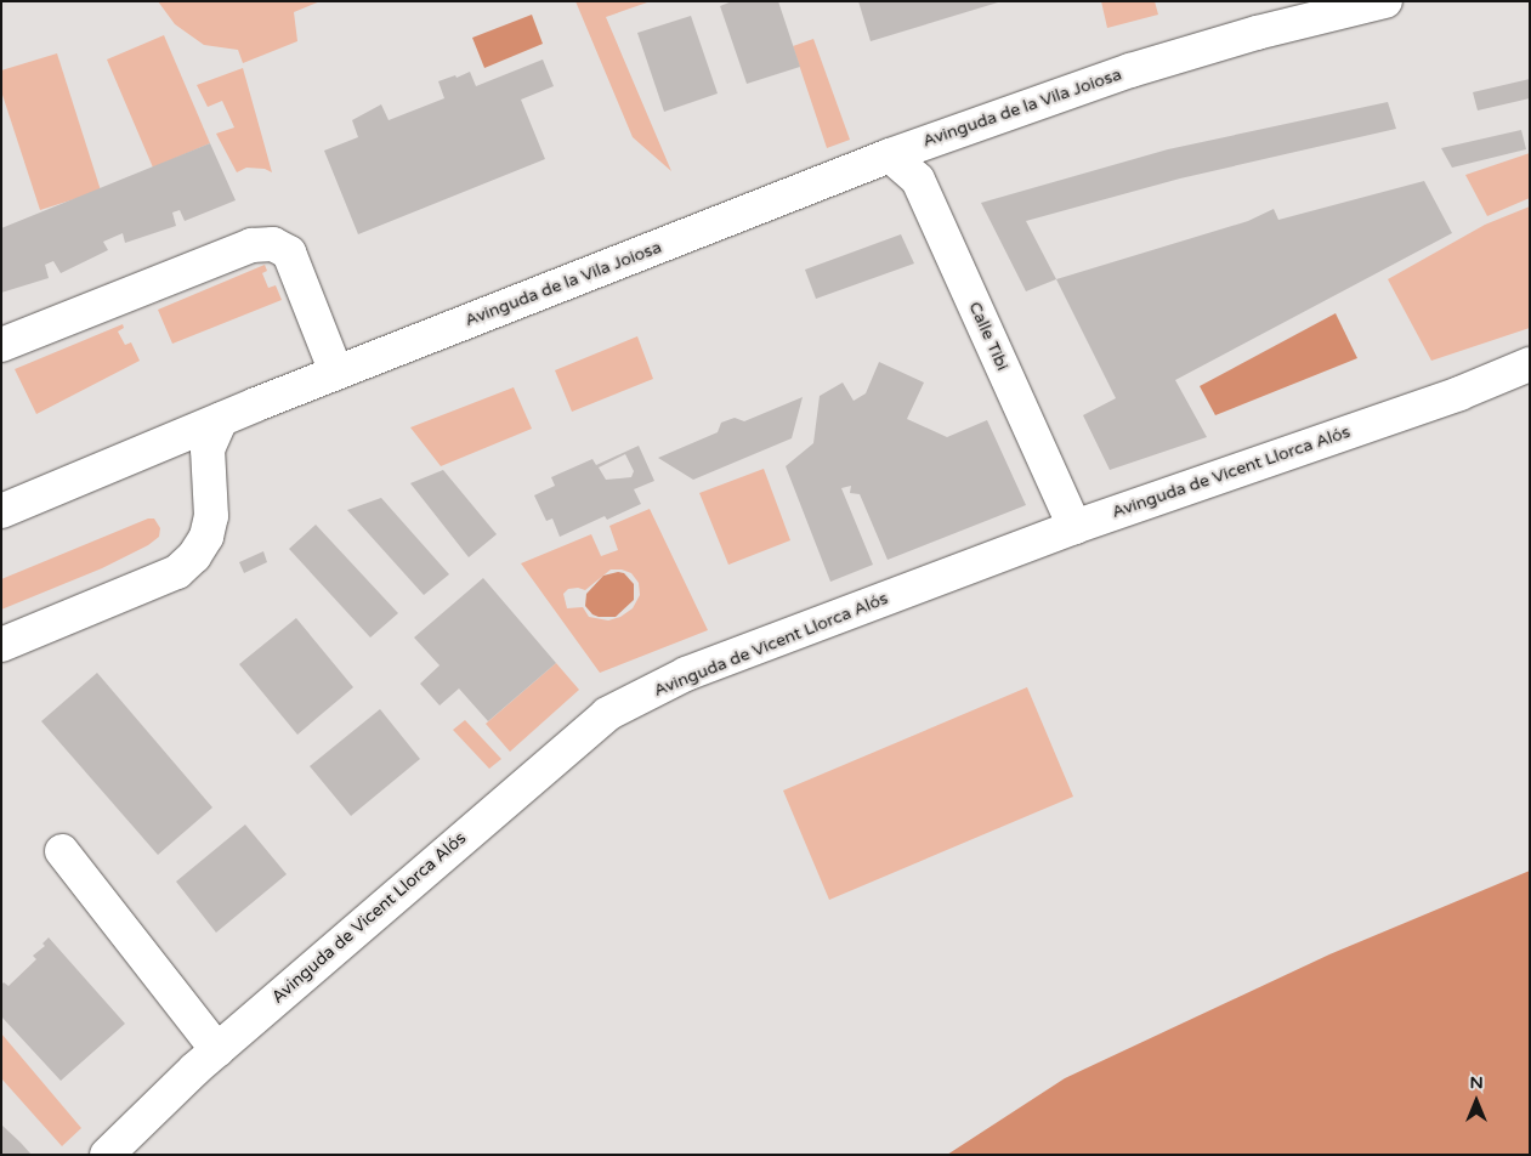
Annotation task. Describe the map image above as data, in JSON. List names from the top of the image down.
{
  "streets": {
    "street": ["Avinguda de la Vila Joiosa", "Calle Tibi", "Avinguda de Vicent Llorca Alós"]
  },
  "crossings": [
    ["Avinguda de la Vila Joiosa", "Calle Tibi"],
    ["Calle Tibi", "Avinguda de Vicent Llorca Alós"]
  ],
  "north": "top"
}
